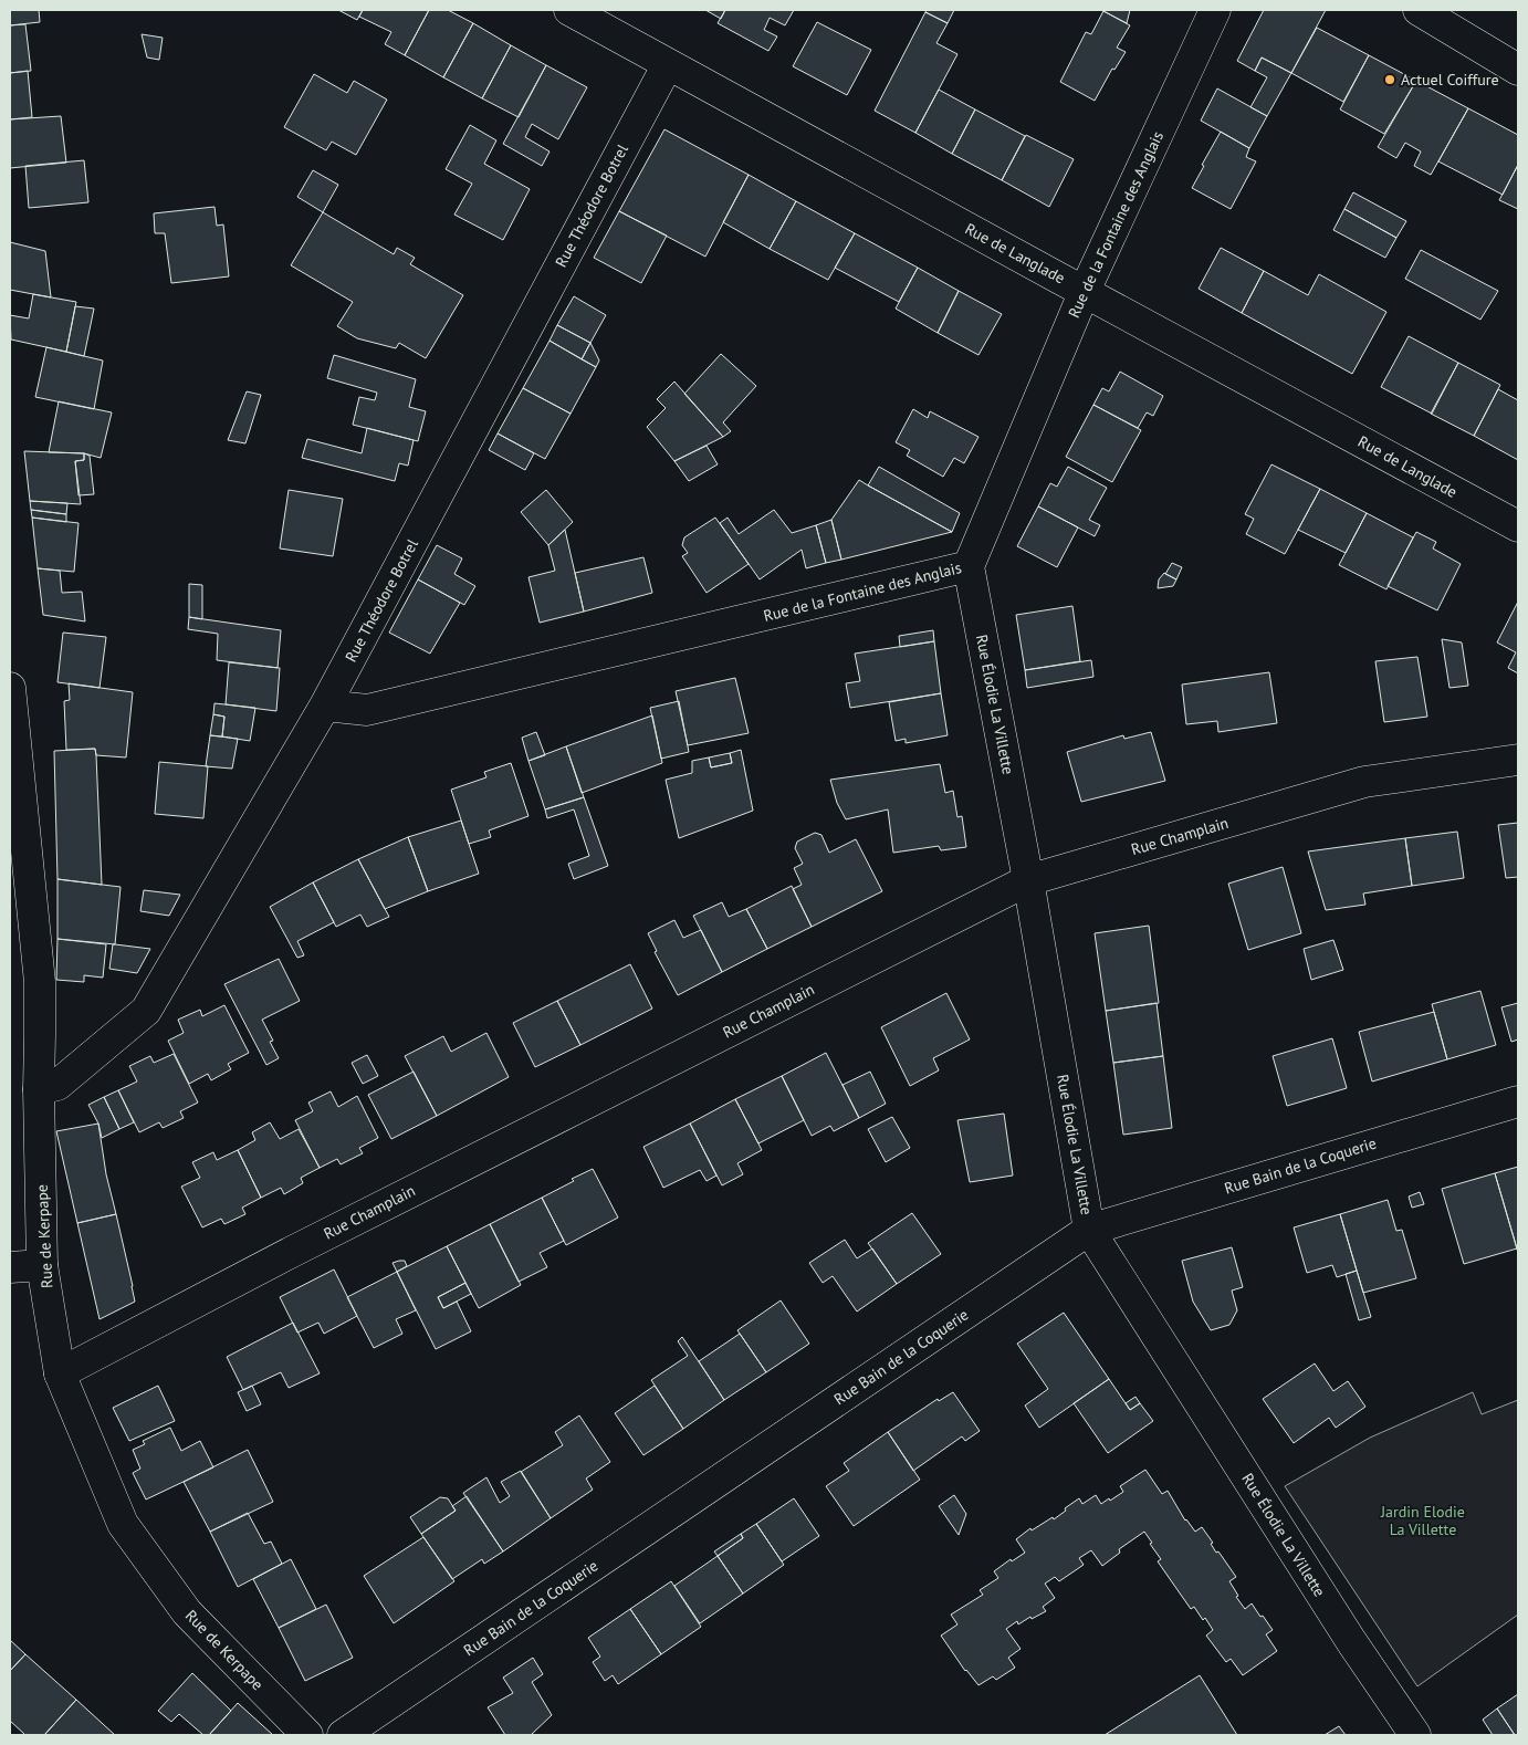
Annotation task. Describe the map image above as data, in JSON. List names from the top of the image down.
{
  "streets": {
    "street": [
      "Rue Théodore Botrel",
      "Rue de la Fontaine des Anglais",
      "Rue de Langlade",
      "Rue Élodie La Villette",
      "Rue Champlain",
      "Rue Bain de la Coquerie",
      "Rue de Kerpape"
    ]
  },
  "crossings": [
    ["Rue Théodore Botrel", "Rue de la Fontaine des Anglais"],
    ["Rue Théodore Botrel", "Rue de Langlade"],
    ["Rue Théodore Botrel", "Rue de Kerpape"],
    ["Rue de la Fontaine des Anglais", "Rue de Langlade"],
    ["Rue de la Fontaine des Anglais", "Rue Élodie La Villette"],
    ["Rue Élodie La Villette", "Rue Champlain"],
    ["Rue Élodie La Villette", "Rue Bain de la Coquerie"],
    ["Rue Champlain", "Rue de Kerpape"]
  ],
  "parks": ["Jardin Elodie La Villette"],
  "places": ["Actuel Coiffure"]
}
